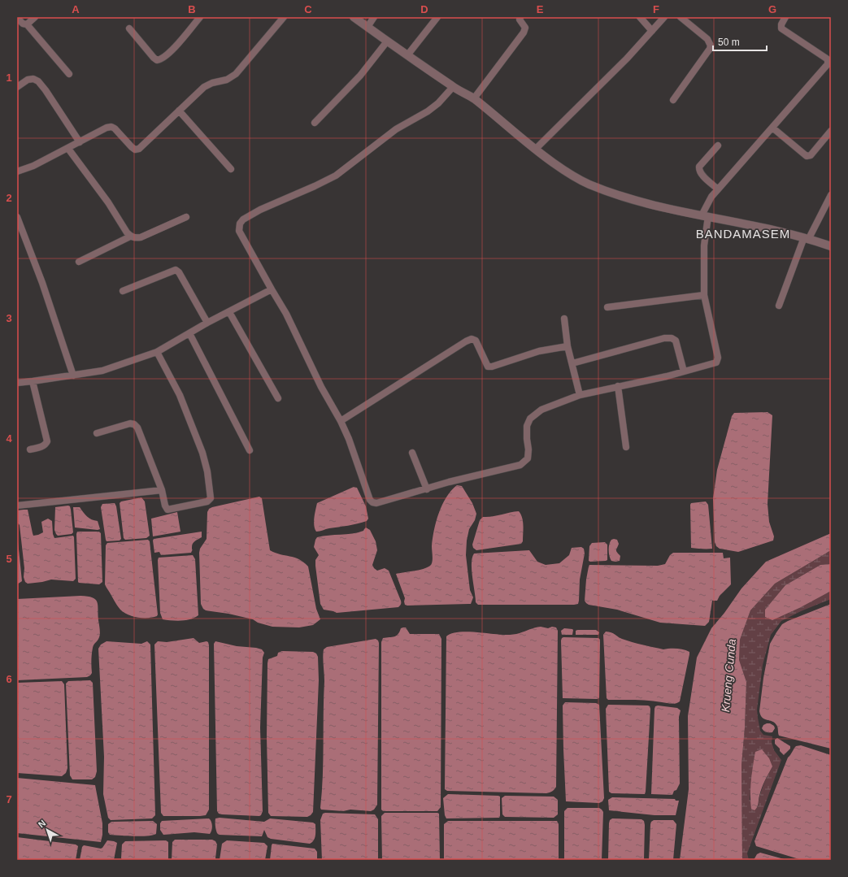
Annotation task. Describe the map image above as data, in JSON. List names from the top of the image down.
{
  "districts": ["BANDAMASEM"],
  "water": ["Krueng Cunda"],
  "scale_bar": "50 m",
  "north": "top left",
  "grid": {
    "columns": [
      "A",
      "B",
      "C",
      "D",
      "E",
      "F",
      "G"
    ],
    "rows": [
      "1",
      "2",
      "3",
      "4",
      "5",
      "6",
      "7"
    ]
  }
}
